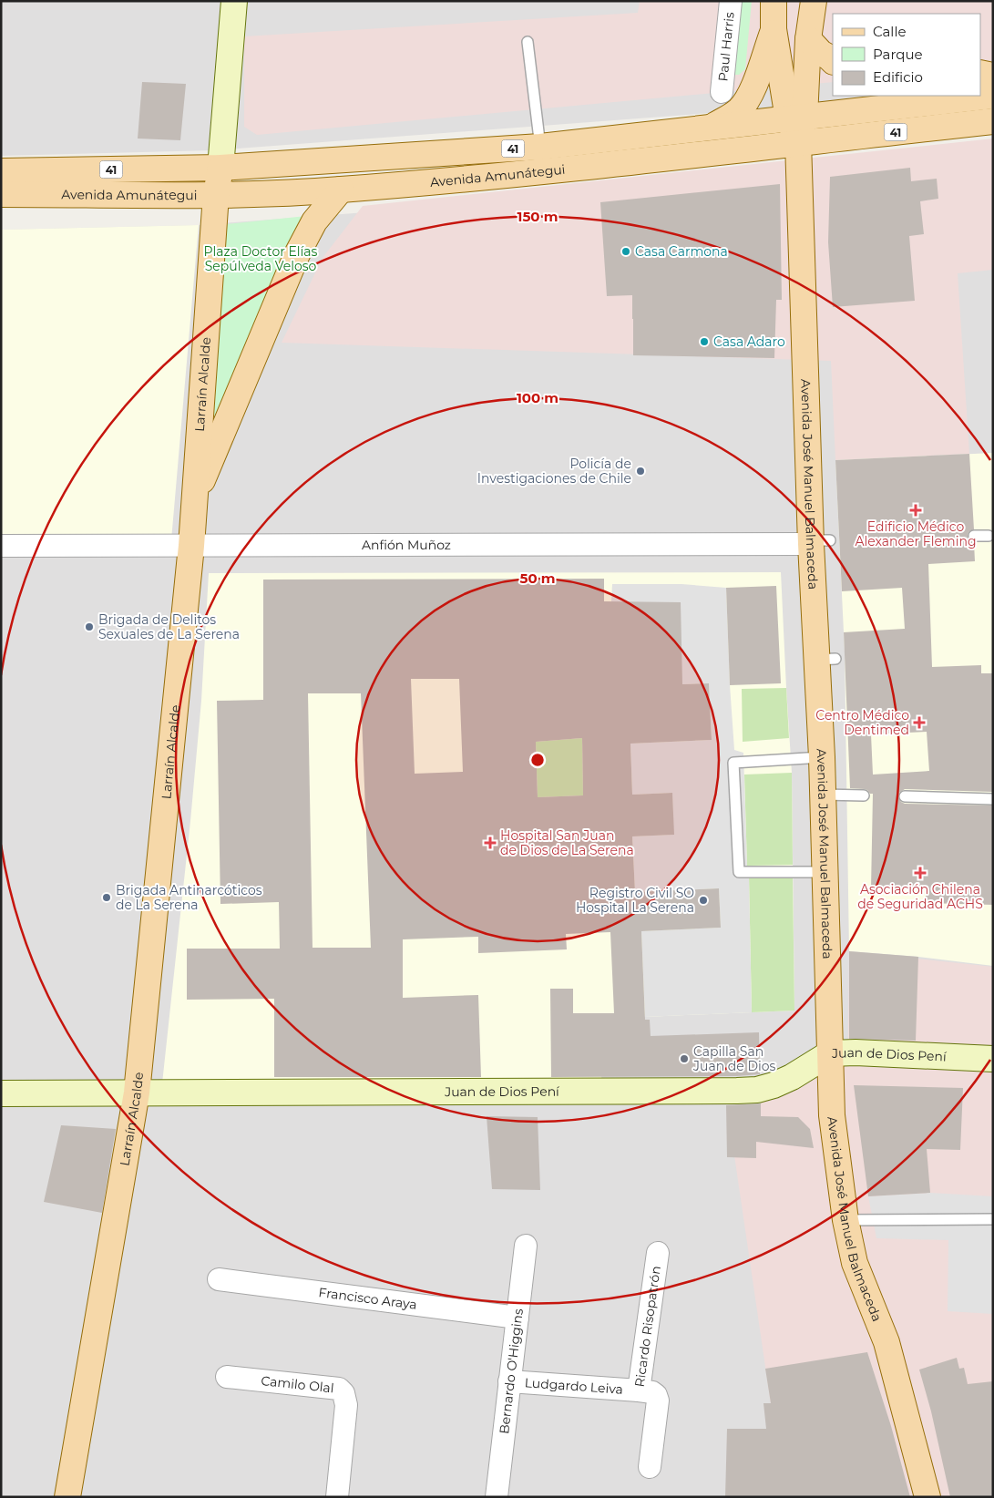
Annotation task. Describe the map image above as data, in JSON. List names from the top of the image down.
{
  "streets": {
    "main road": [
      "41",
      "Avenida Amunátegui",
      "Larraín Alcalde",
      "Avenida José Manuel Balmaceda",
      "Juan de Dios Pení"
    ],
    "street": [
      "Paul Harris",
      "Anfión Muñoz",
      "Francisco Araya",
      "Ricardo Risopatrón",
      "Bernardo O'Higgins",
      "Camilo Olal",
      "Ludgardo Leiva"
    ]
  },
  "crossings": [
    ["Avenida Amunátegui", "Larraín Alcalde"],
    ["Avenida Amunátegui", "Avenida José Manuel Balmaceda"],
    ["Larraín Alcalde", "Anfión Muñoz"],
    ["Larraín Alcalde", "Juan de Dios Pení"],
    ["Avenida José Manuel Balmaceda", "Anfión Muñoz"],
    ["Avenida José Manuel Balmaceda", "Juan de Dios Pení"],
    ["Francisco Araya", "Bernardo O'Higgins"],
    ["Ricardo Risopatrón", "Ludgardo Leiva"],
    ["Bernardo O'Higgins", "Ludgardo Leiva"]
  ],
  "parks": ["Plaza Doctor Elías Sepúlveda Veloso"],
  "places": {
    "other": [
      "Casa Carmona",
      "Casa Adaro",
      "Policía de Investigaciones de Chile",
      "Brigada de Delitos Sexuales de La Serena",
      "Brigada Antinarcóticos de La Serena",
      "Registro Civil SO Hospital La Serena",
      "Capilla San Juan de Dios"
    ],
    "health": [
      "Edificio Médico Alexander Fleming",
      "Centro Médico Dentimed",
      "Hospital San Juan de Dios de La Serena",
      "Asociación Chilena de Seguridad ACHS"
    ]
  },
  "legend": ["Calle", "Parque", "Edificio"],
  "rings": ["150 m", "100 m", "50 m"]
}
